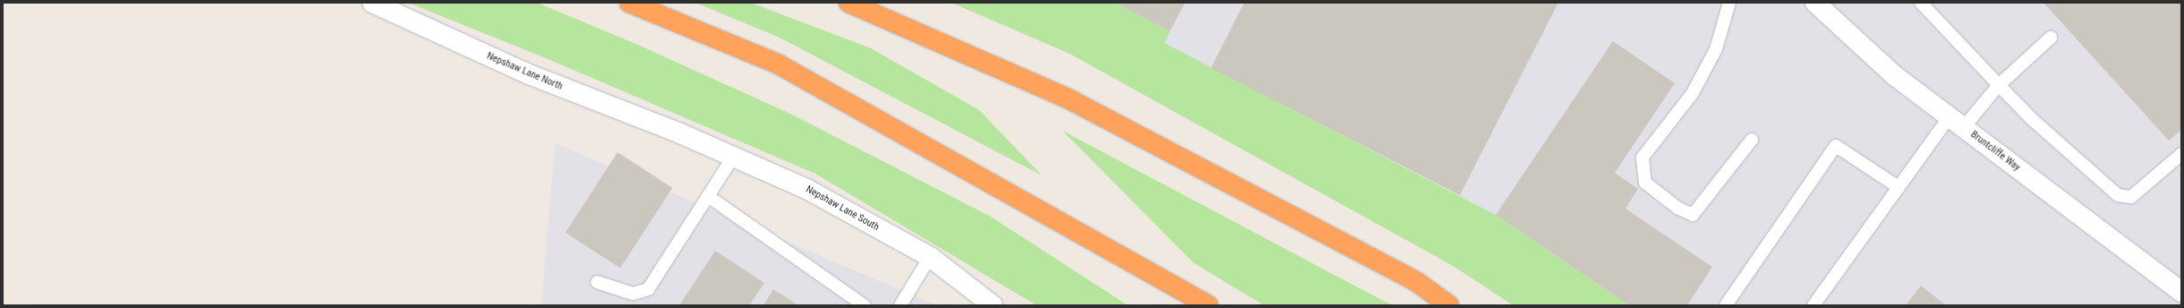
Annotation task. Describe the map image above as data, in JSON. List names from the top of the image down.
{
  "streets": {
    "street": ["Nepshaw Lane North", "Bruntcliffe Way", "Nepshaw Lane South"]
  },
  "crossings": [
    ["Nepshaw Lane North", "Nepshaw Lane South"]
  ]
}
